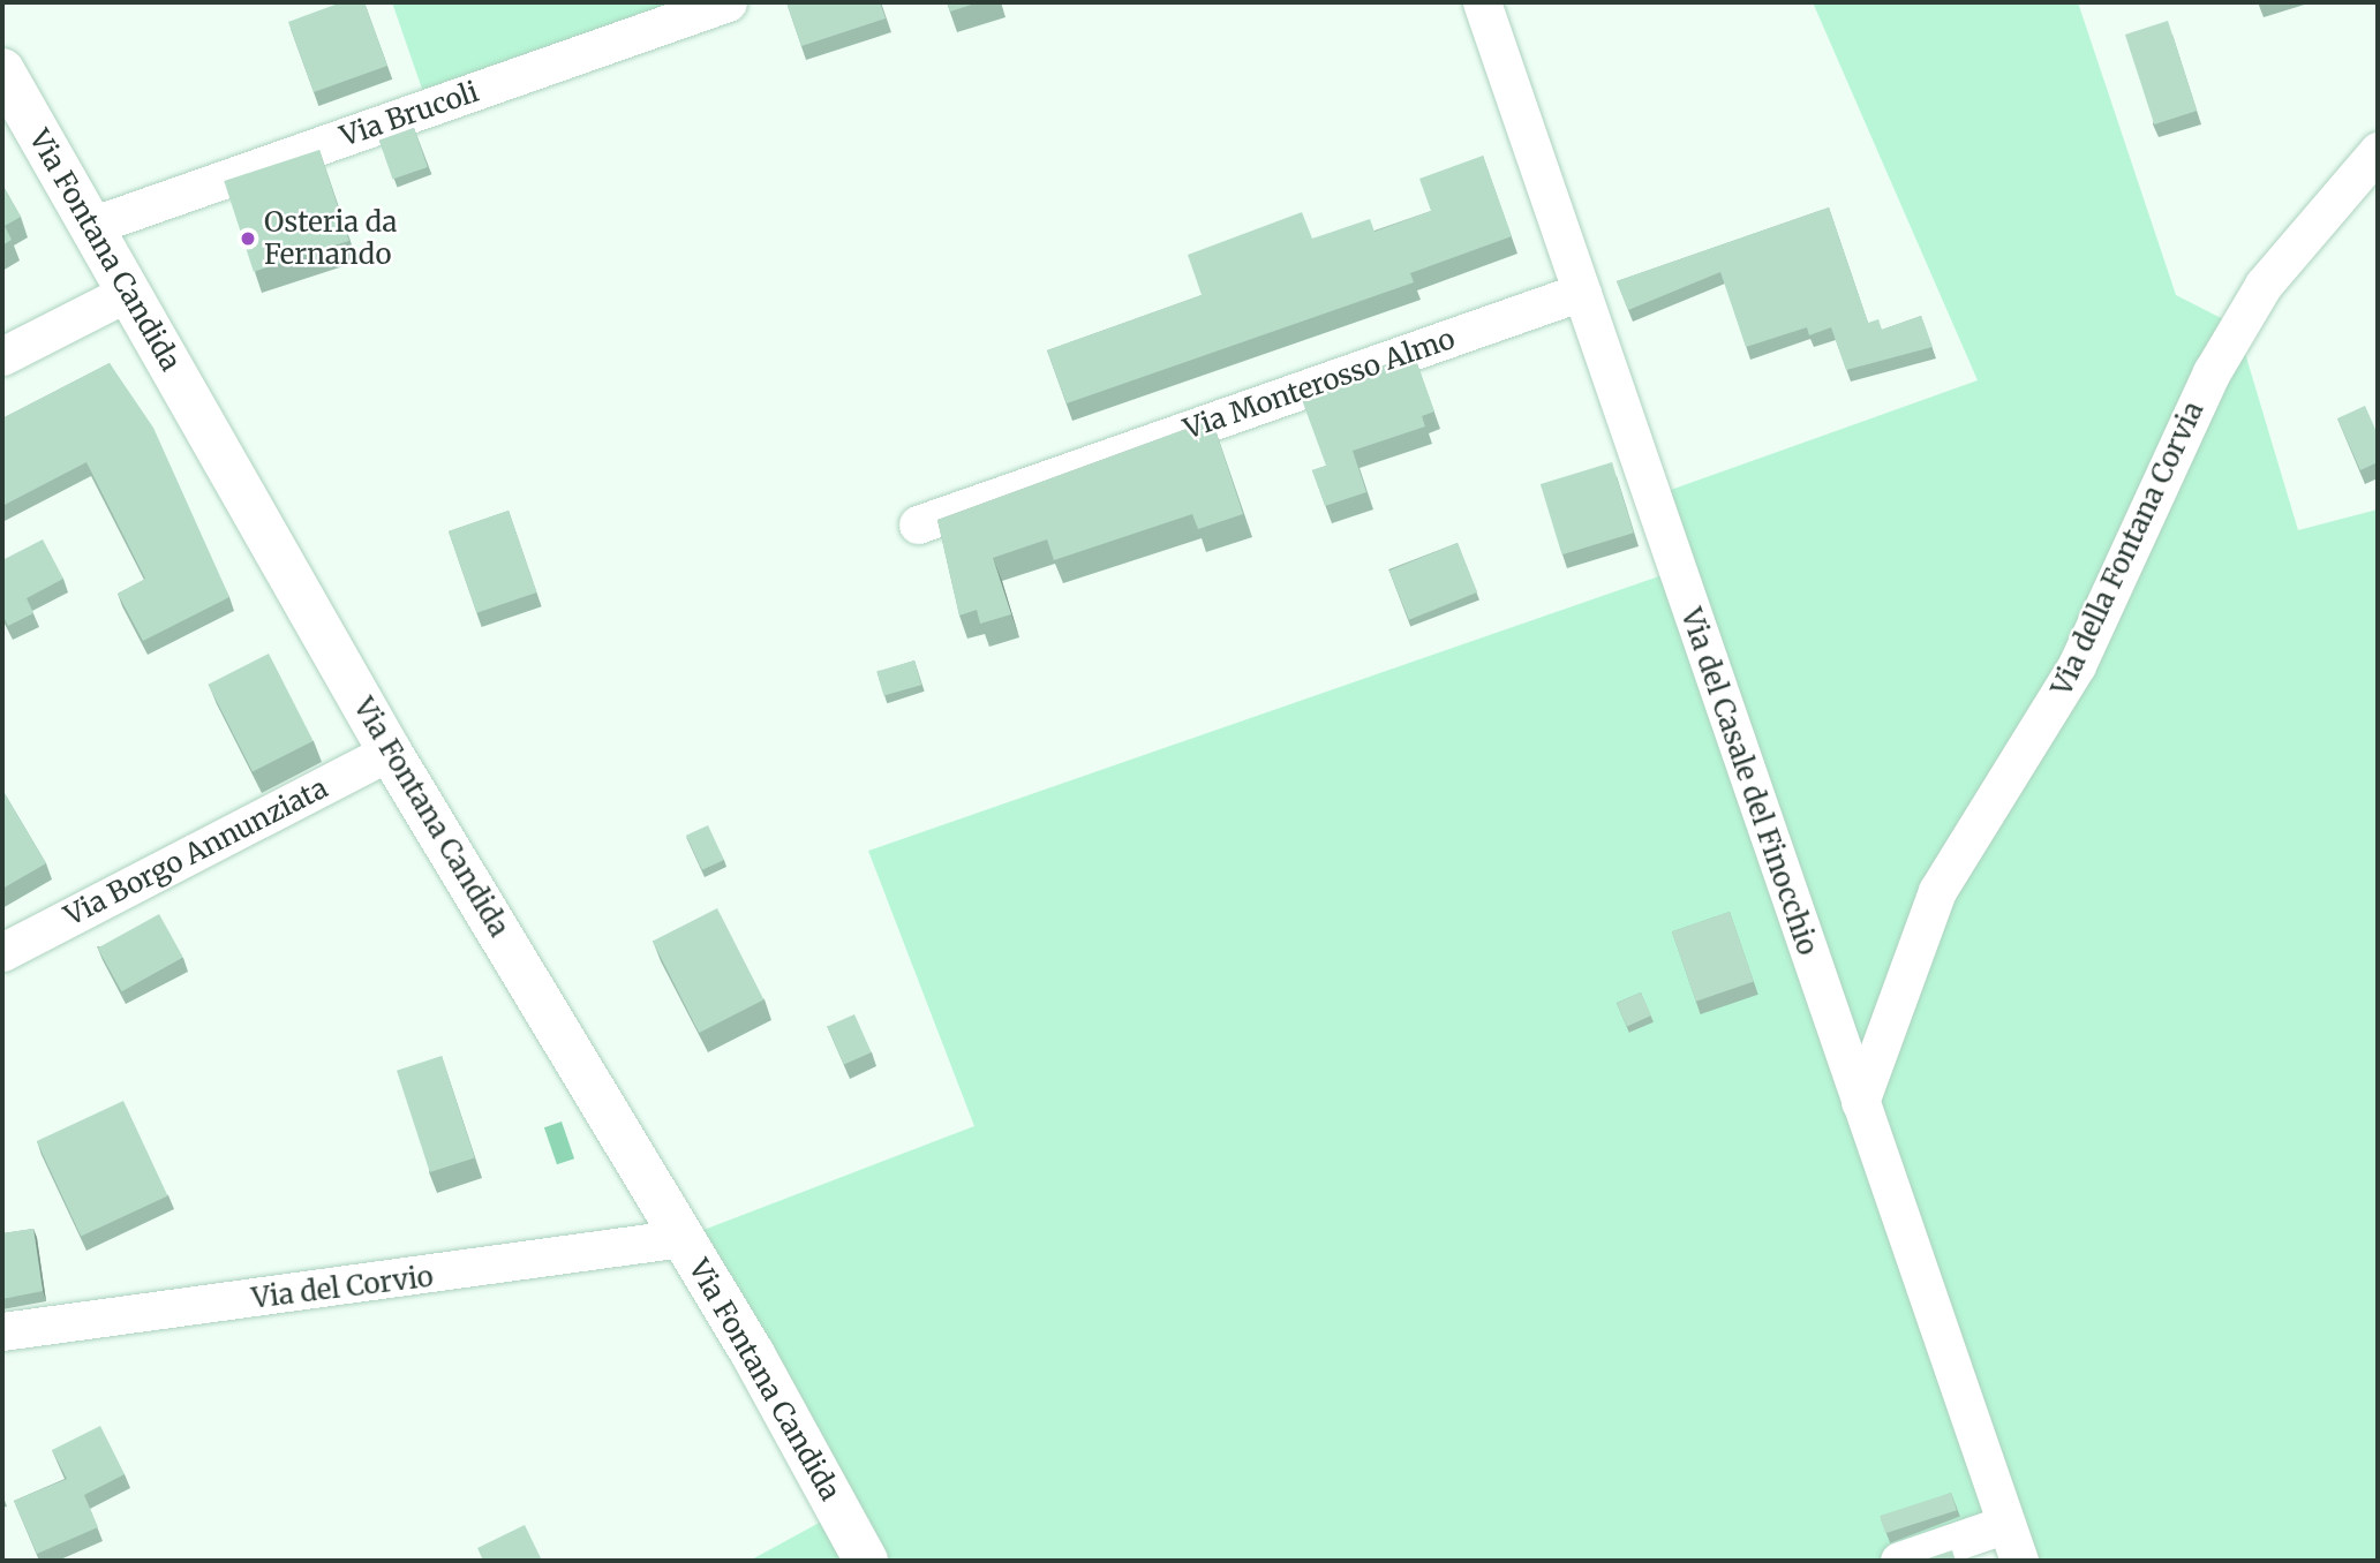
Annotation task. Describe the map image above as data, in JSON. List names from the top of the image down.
{
  "streets": {
    "main road": ["Via Fontana Candida"],
    "street": [
      "Via Brucoli",
      "Via Monterosso Almo",
      "Via della Fontana Corvia",
      "Via del Casale del Finocchio",
      "Via Borgo Annunziata",
      "Via del Corvio"
    ]
  },
  "crossings": [
    ["Via Brucoli", "Via Fontana Candida"],
    ["Via Fontana Candida", "Via Borgo Annunziata"],
    ["Via Fontana Candida", "Via del Corvio"],
    ["Via Monterosso Almo", "Via del Casale del Finocchio"],
    ["Via della Fontana Corvia", "Via del Casale del Finocchio"]
  ],
  "places": ["Osteria da Fernando"]
}
